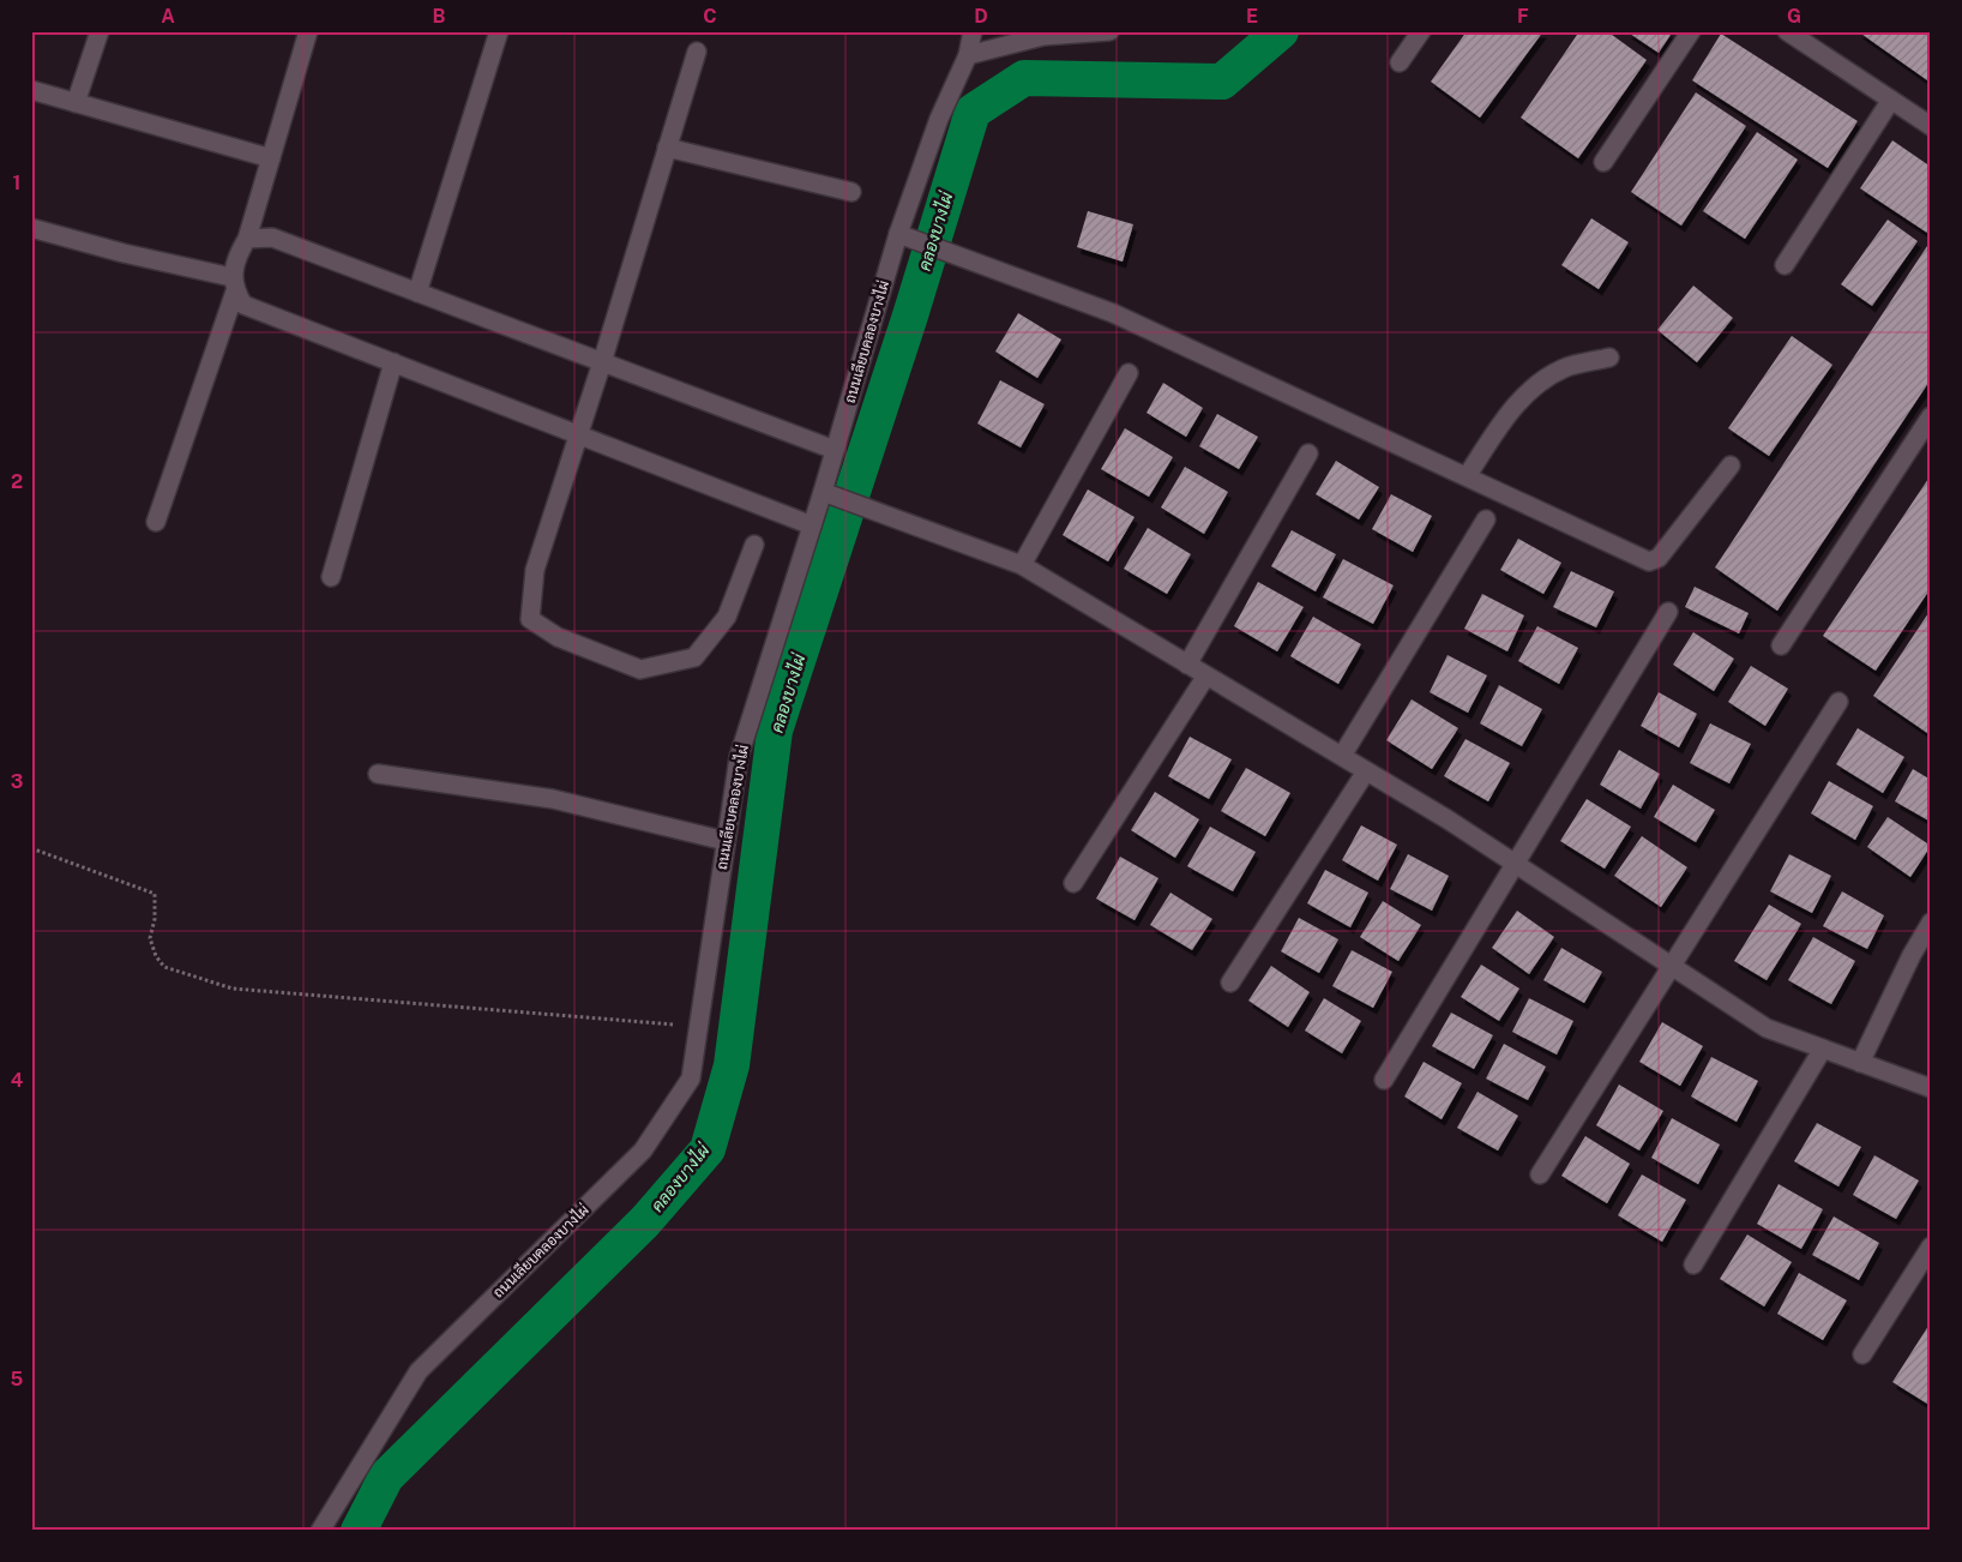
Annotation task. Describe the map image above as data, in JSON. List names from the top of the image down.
{
  "streets": {
    "street": ["ถนนเลียบคลองบางไผ่"]
  },
  "water": ["คลองบางไผ่"],
  "grid": {
    "columns": [
      "A",
      "B",
      "C",
      "D",
      "E",
      "F",
      "G"
    ],
    "rows": [
      "1",
      "2",
      "3",
      "4",
      "5"
    ]
  }
}
